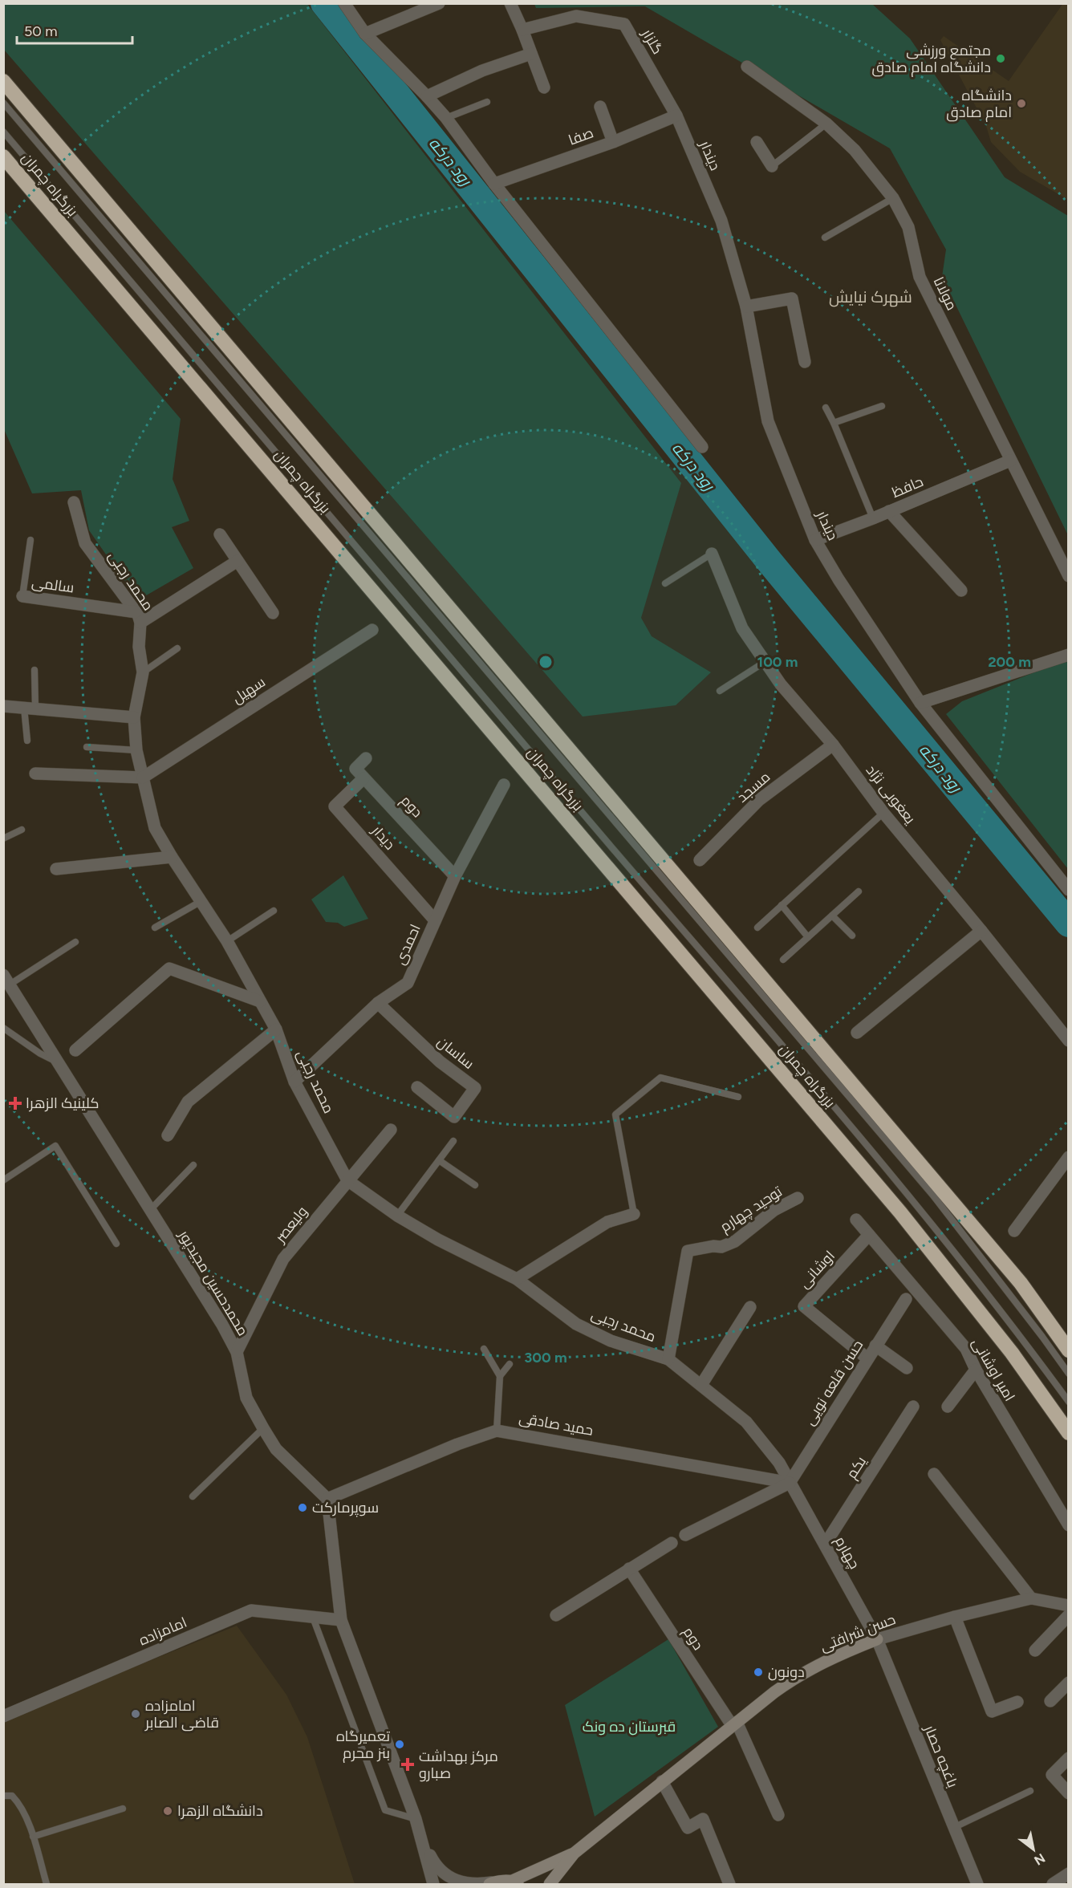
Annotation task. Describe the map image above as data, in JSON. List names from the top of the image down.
{
  "streets": {
    "highway": ["بزرگراه چمران"],
    "street": [
      "گلزار",
      "صفا",
      "دیندار",
      "مولانا",
      "حافظ",
      "محمد رجبی",
      "سالمی",
      "سهیل",
      "مسجد",
      "یعغوبی نژاد",
      "دوم",
      "دیدار",
      "احمدی",
      "ساسان",
      "توحید چهارم",
      "ولیعصر",
      "اوشانی",
      "محمدحسین مجیدپور",
      "امیر اوشانی",
      "حسن قلعه نویی",
      "حمید صادقی",
      "یکم",
      "چهارم",
      "امامزاده",
      "حسن شرافتی",
      "باغچه حصار"
    ]
  },
  "crossings": [
    ["گلزار", "صفا"],
    ["گلزار", "دیندار"],
    ["صفا", "دیندار"],
    ["دیندار", "حافظ"],
    ["مولانا", "حافظ"],
    ["محمد رجبی", "سالمی"],
    ["محمد رجبی", "سهیل"],
    ["محمد رجبی", "احمدی"],
    ["محمد رجبی", "توحید چهارم"],
    ["محمد رجبی", "ولیعصر"],
    ["محمد رجبی", "حسن قلعه نویی"],
    ["محمد رجبی", "حمید صادقی"],
    ["محمد رجبی", "چهارم"],
    ["مسجد", "یعغوبی نژاد"],
    ["دوم", "دیدار"],
    ["دوم", "احمدی"],
    ["دوم", "حسن شرافتی"],
    ["دیدار", "احمدی"],
    ["احمدی", "ساسان"],
    ["ولیعصر", "محمدحسین مجیدپور"],
    ["اوشانی", "امیر اوشانی"],
    ["اوشانی", "حسن قلعه نویی"],
    ["محمدحسین مجیدپور", "حمید صادقی"],
    ["حسن قلعه نویی", "حمید صادقی"],
    ["حسن قلعه نویی", "چهارم"],
    ["حمید صادقی", "چهارم"],
    ["یکم", "چهارم"],
    ["چهارم", "حسن شرافتی"],
    ["چهارم", "باغچه حصار"],
    ["حسن شرافتی", "باغچه حصار"]
  ],
  "districts": ["شهرک نیایش"],
  "water": ["رود درکه"],
  "parks": ["قبرستان ده ونک"],
  "places": {
    "other": [
      "مجتمع ورزشی دانشگاه امام صادق",
      "دانشگاه امام صادق",
      "سوپرمارکت",
      "دونون",
      "امامزاده قاضی الصابر",
      "تعمیرگاه بنز محرم",
      "دانشگاه الزهرا"
    ],
    "health": ["کلینیک الزهرا", "مرکز بهداشت صبارو"]
  },
  "scale_bar": "50 m",
  "north": "bottom right",
  "rings": ["100 m", "200 m", "300 m"]
}
